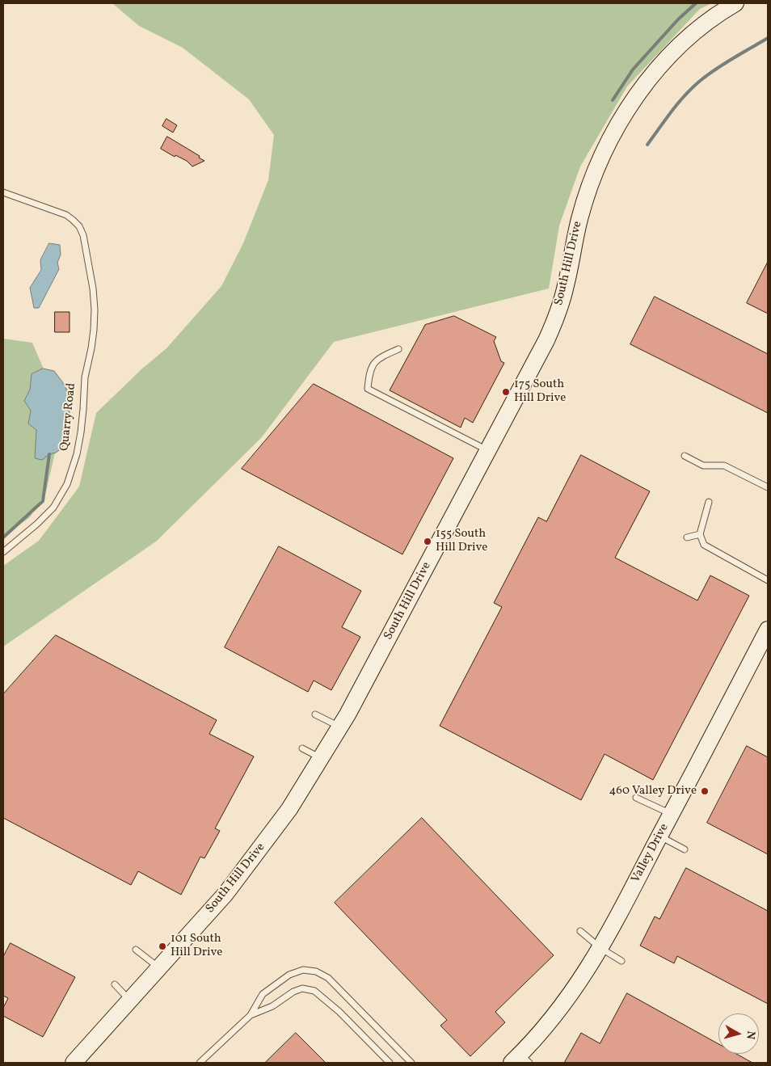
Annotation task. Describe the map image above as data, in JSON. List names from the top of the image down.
{
  "streets": {
    "street": ["South Hill Drive", "Valley Drive"],
    "lane": ["Quarry Road"]
  },
  "places": [
    "175 South Hill Drive",
    "155 South Hill Drive",
    "460 Valley Drive",
    "101 South Hill Drive"
  ],
  "north": "right"
}
